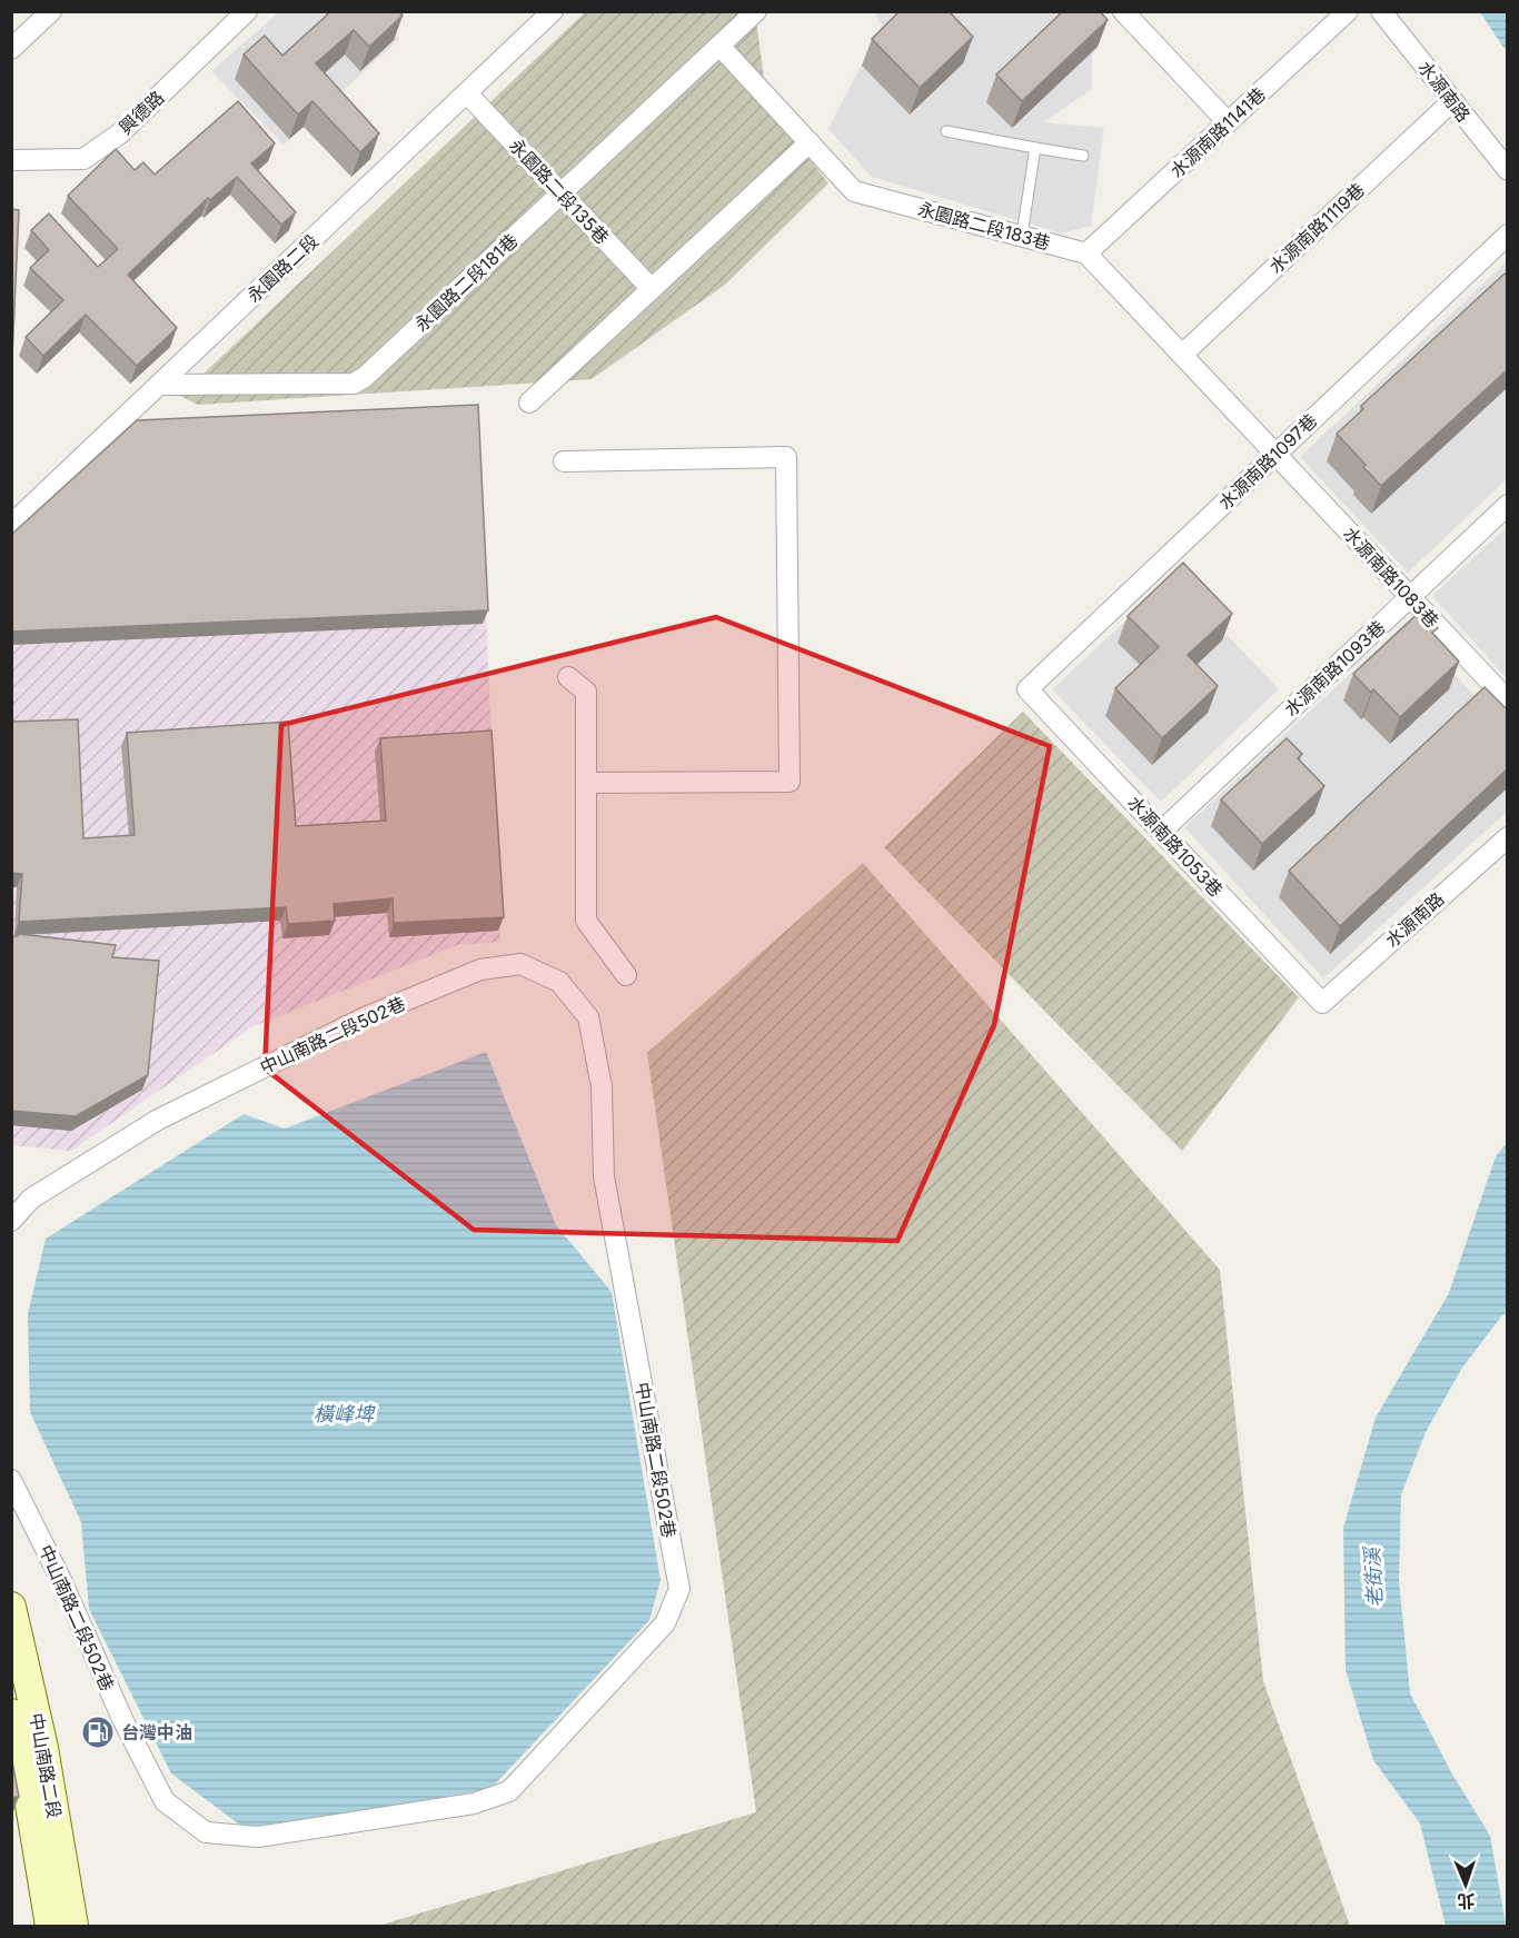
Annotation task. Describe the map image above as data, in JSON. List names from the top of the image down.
{
  "streets": {
    "main road": ["中山南路二段"],
    "street": [
      "水源南路",
      "興德路",
      "水源南路1141巷",
      "永園路二段135巷",
      "永園路二段183巷",
      "水源南路1119巷",
      "永園路二段",
      "永園路二段181巷",
      "水源南路1097巷",
      "水源南路1083巷",
      "水源南路1093巷",
      "水源南路1053巷",
      "中山南路二段502巷"
    ]
  },
  "crossings": [
    ["水源南路", "水源南路1119巷"],
    ["水源南路", "水源南路1053巷"],
    ["水源南路1141巷", "永園路二段183巷"],
    ["永園路二段135巷", "永園路二段"],
    ["永園路二段135巷", "永園路二段181巷"],
    ["永園路二段183巷", "永園路二段181巷"],
    ["永園路二段", "永園路二段181巷"],
    ["水源南路1097巷", "水源南路1083巷"],
    ["水源南路1097巷", "水源南路1053巷"],
    ["水源南路1083巷", "水源南路1093巷"],
    ["水源南路1093巷", "水源南路1053巷"]
  ],
  "water": ["橫峰埤", "老街溪"],
  "places": {
    "fuel station": ["台灣中油"]
  },
  "north": "bottom"
}
